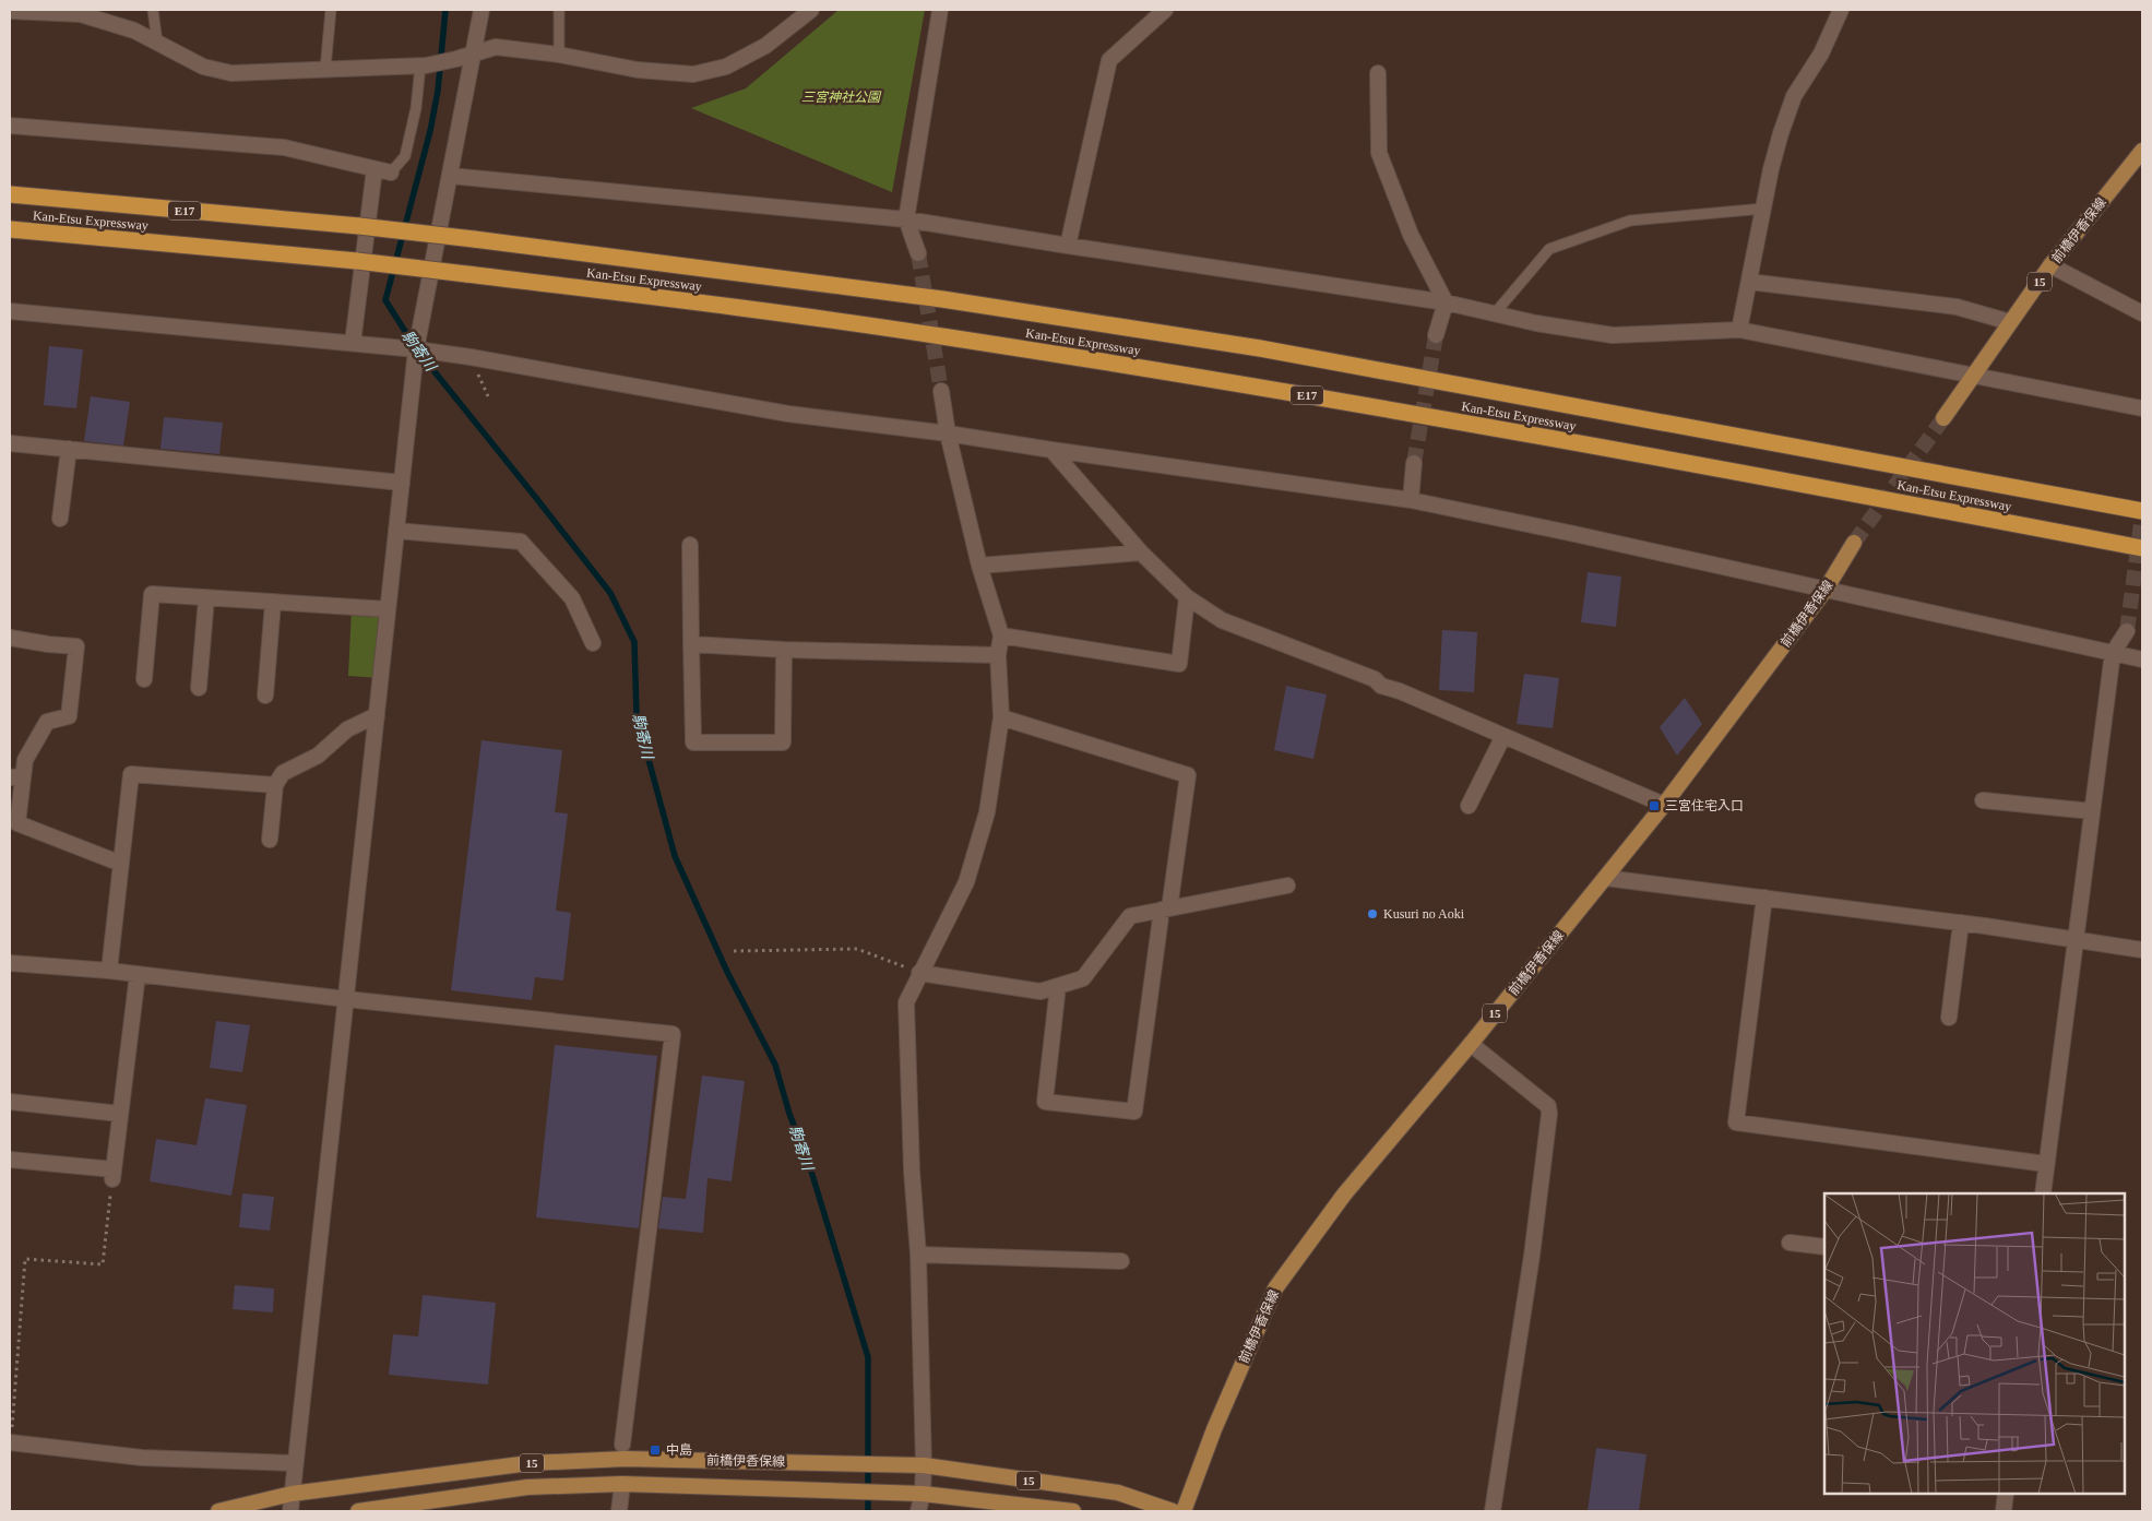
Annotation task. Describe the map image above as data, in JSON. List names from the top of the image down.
{
  "streets": {
    "highway": ["E17", "Kan-Etsu Expressway"],
    "main road": ["前橋伊香保線", "15"]
  },
  "water": ["駒寄川"],
  "parks": ["三宮神社公園"],
  "places": {
    "transit": ["三宮住宅入口", "中島"],
    "other": ["Kusuri no Aoki"]
  }
}
